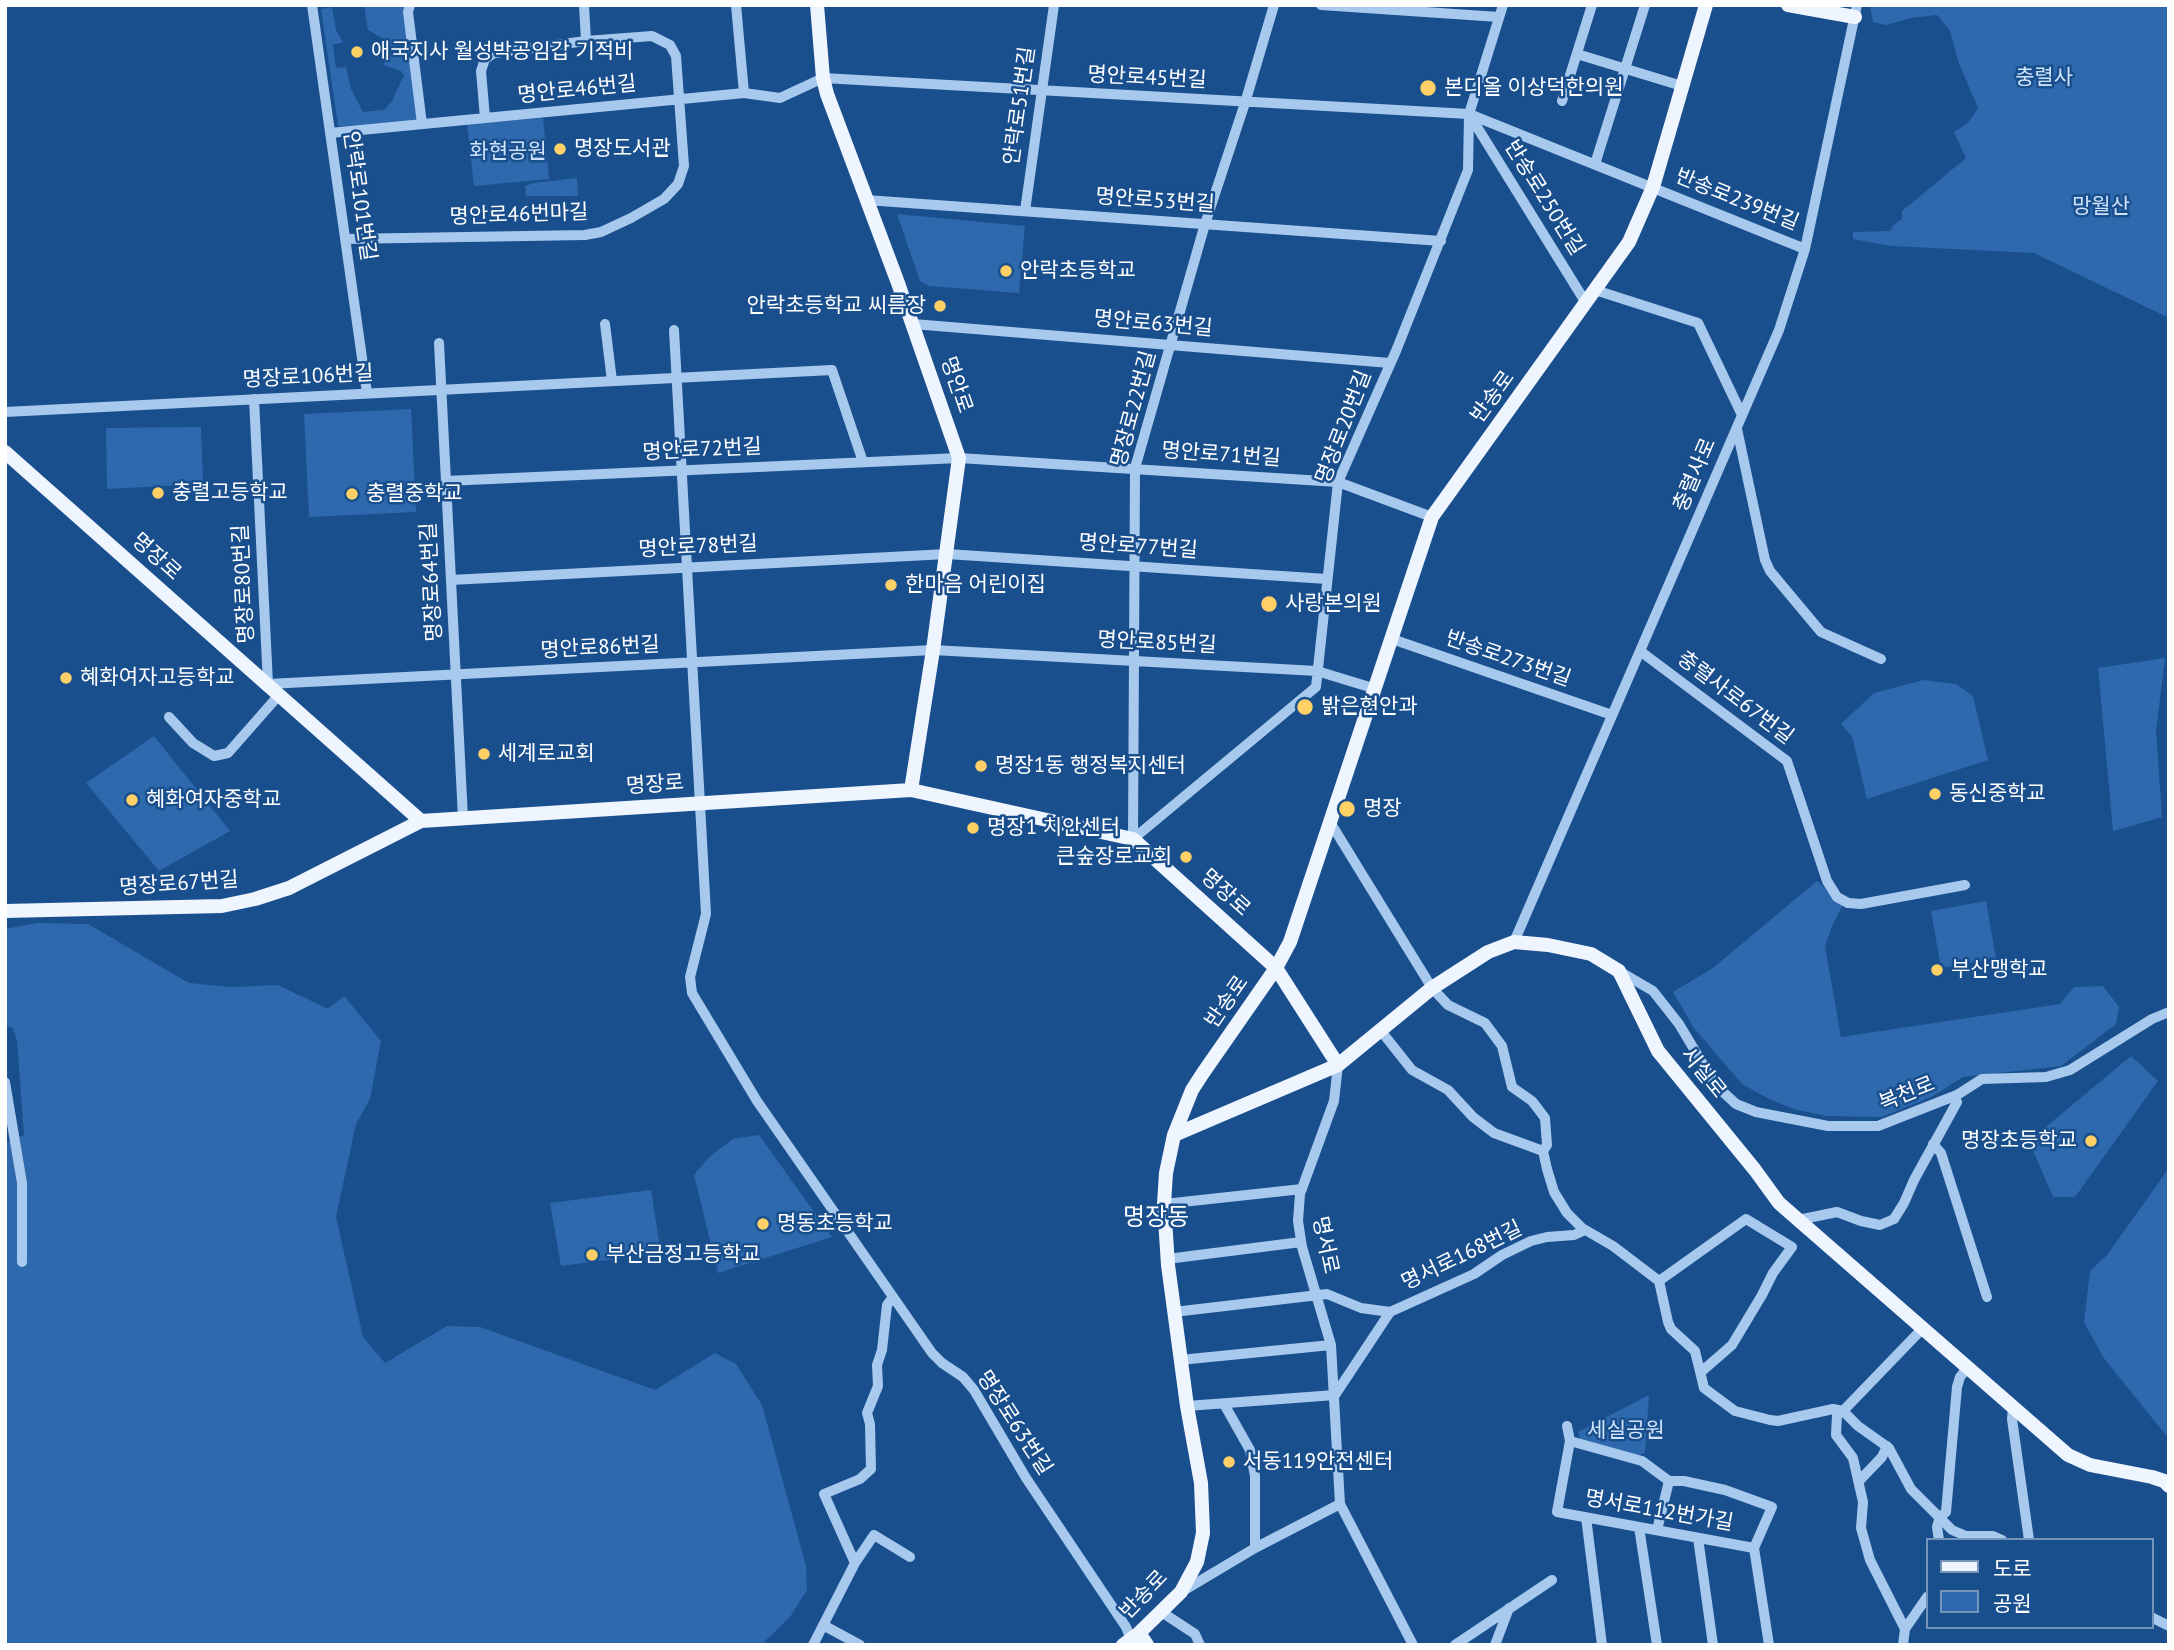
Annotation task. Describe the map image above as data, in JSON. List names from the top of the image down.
{
  "streets": {
    "main road": [
      "명안로",
      "반송로",
      "명장로",
      "명장로67번길",
      "시실로"
    ],
    "street": [
      "명안로45번길",
      "명안로46번길",
      "안락로51번길",
      "안락로101번길",
      "반송로250번길",
      "반송로239번길",
      "명안로53번길",
      "명안로46번마길",
      "명안로63번길",
      "명장로106번길",
      "명장로22번길",
      "명장로20번길",
      "명안로72번길",
      "명안로71번길",
      "충렬사로",
      "명안로78번길",
      "명안로77번길",
      "명장로64번길",
      "명장로80번길",
      "명안로85번길",
      "명안로86번길",
      "반송로273번길",
      "충렬사로67번길",
      "복천로",
      "명서로",
      "명서로168번길",
      "명장로63번길",
      "명서로112번가길"
    ]
  },
  "crossings": [
    ["명안로45번길", "명안로46번길"],
    ["명안로45번길", "안락로51번길"],
    ["명안로45번길", "반송로250번길"],
    ["명안로45번길", "반송로239번길"],
    ["명안로45번길", "명안로"],
    ["명안로45번길", "명장로22번길"],
    ["명안로45번길", "명장로20번길"],
    ["명안로46번길", "안락로101번길"],
    ["명안로46번길", "명안로46번마길"],
    ["명안로46번길", "명안로"],
    ["안락로51번길", "명안로53번길"],
    ["안락로101번길", "명안로46번마길"],
    ["안락로101번길", "명장로106번길"],
    ["반송로250번길", "반송로"],
    ["반송로250번길", "명장로20번길"],
    ["반송로239번길", "반송로"],
    ["반송로239번길", "충렬사로"],
    ["명안로53번길", "명안로"],
    ["명안로53번길", "명장로22번길"],
    ["명안로53번길", "명장로20번길"],
    ["명안로63번길", "명안로"],
    ["명안로63번길", "명장로22번길"],
    ["명안로63번길", "명장로20번길"],
    ["명장로106번길", "명안로72번길"],
    ["명장로106번길", "명장로64번길"],
    ["명장로106번길", "명장로80번길"],
    ["명장로106번길", "명장로63번길"],
    ["명안로", "명안로72번길"],
    ["명안로", "명안로71번길"],
    ["명안로", "명안로78번길"],
    ["명안로", "명안로77번길"],
    ["명안로", "명장로"],
    ["명안로", "명안로85번길"],
    ["명안로", "명안로86번길"],
    ["반송로", "명안로71번길"],
    ["반송로", "명장로"],
    ["반송로", "명안로85번길"],
    ["반송로", "반송로273번길"],
    ["반송로", "명장로63번길"],
    ["명장로22번길", "명장로20번길"],
    ["명장로22번길", "명안로71번길"],
    ["명장로22번길", "명안로77번길"],
    ["명장로22번길", "명장로"],
    ["명장로22번길", "명안로85번길"],
    ["명장로20번길", "명안로71번길"],
    ["명장로20번길", "명안로77번길"],
    ["명장로20번길", "명장로"],
    ["명장로20번길", "명안로85번길"],
    ["명안로72번길", "명안로71번길"],
    ["명안로72번길", "명장로64번길"],
    ["명안로72번길", "명장로63번길"],
    ["충렬사로", "반송로273번길"],
    ["충렬사로", "충렬사로67번길"],
    ["명안로78번길", "명안로77번길"],
    ["명안로78번길", "명장로64번길"],
    ["명안로78번길", "명장로63번길"],
    ["명장로", "명장로64번길"],
    ["명장로", "명장로80번길"],
    ["명장로", "명안로86번길"],
    ["명장로", "명장로67번길"],
    ["명장로", "명서로"],
    ["명장로", "명장로63번길"],
    ["명장로64번길", "명안로86번길"],
    ["명장로80번길", "명안로86번길"],
    ["명안로85번길", "명안로86번길"],
    ["명안로86번길", "명장로63번길"],
    ["시실로", "복천로"],
    ["명서로", "명서로168번길"]
  ],
  "districts": ["명장동"],
  "parks": [
    "충렬사",
    "화현공원",
    "망월산",
    "세실공원"
  ],
  "places": [
    "애국지사 월성박공임갑 기적비",
    "본디올 이상덕한의원",
    "명장도서관",
    "안락초등학교",
    "안락초등학교 씨름장",
    "충렬고등학교",
    "충렬중학교",
    "한마음 어린이집",
    "사랑본의원",
    "혜화여자고등학교",
    "밝은현안과",
    "세계로교회",
    "명장1동 행정복지센터",
    "동신중학교",
    "혜화여자중학교",
    "명장",
    "명장1 치안센터",
    "큰숲장로교회",
    "부산맹학교",
    "명장초등학교",
    "명동초등학교",
    "부산금정고등학교",
    "서동119안전센터"
  ],
  "legend": ["도로", "공원"]
}
